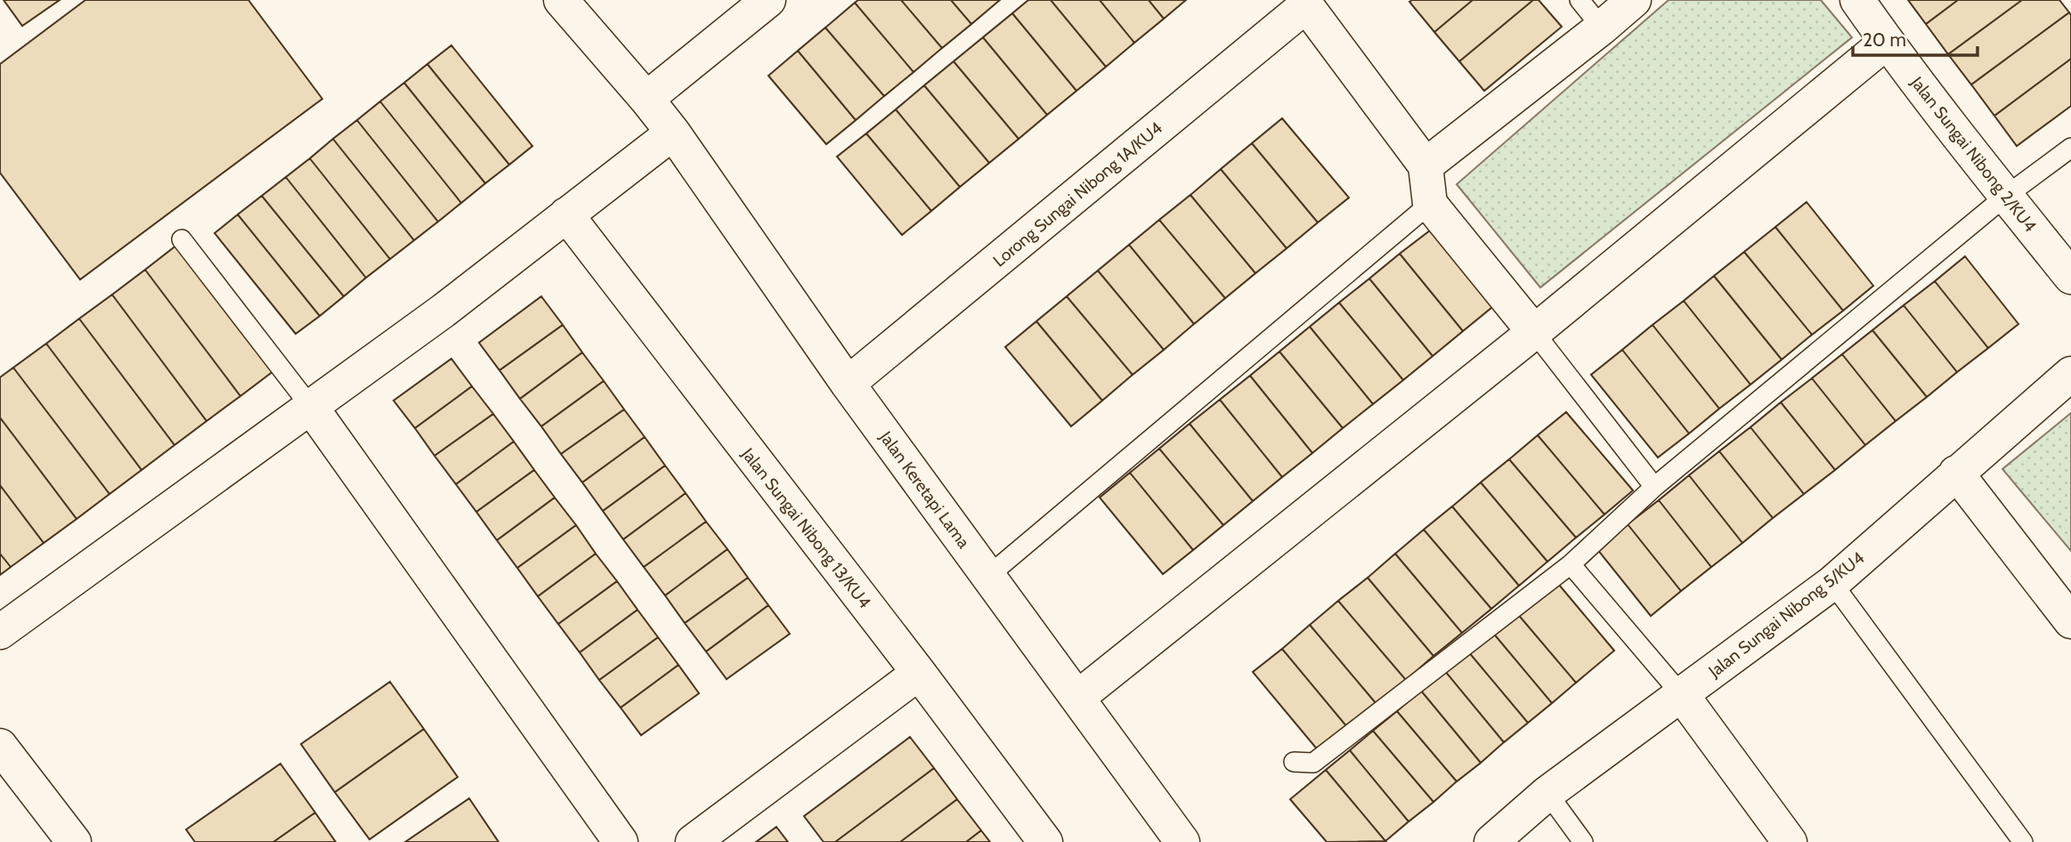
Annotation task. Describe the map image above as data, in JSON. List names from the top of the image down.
{
  "streets": {
    "street": [
      "Jalan Sungai Nibong 2/KU4",
      "Lorong Sungai Nibong 1A/KU4",
      "Jalan Keretapi Lama",
      "Jalan Sungai Nibong 13/KU4",
      "Jalan Sungai Nibong 5/KU4"
    ]
  },
  "crossings": [
    ["Lorong Sungai Nibong 1A/KU4", "Jalan Keretapi Lama"]
  ],
  "scale_bar": "20 m"
}
